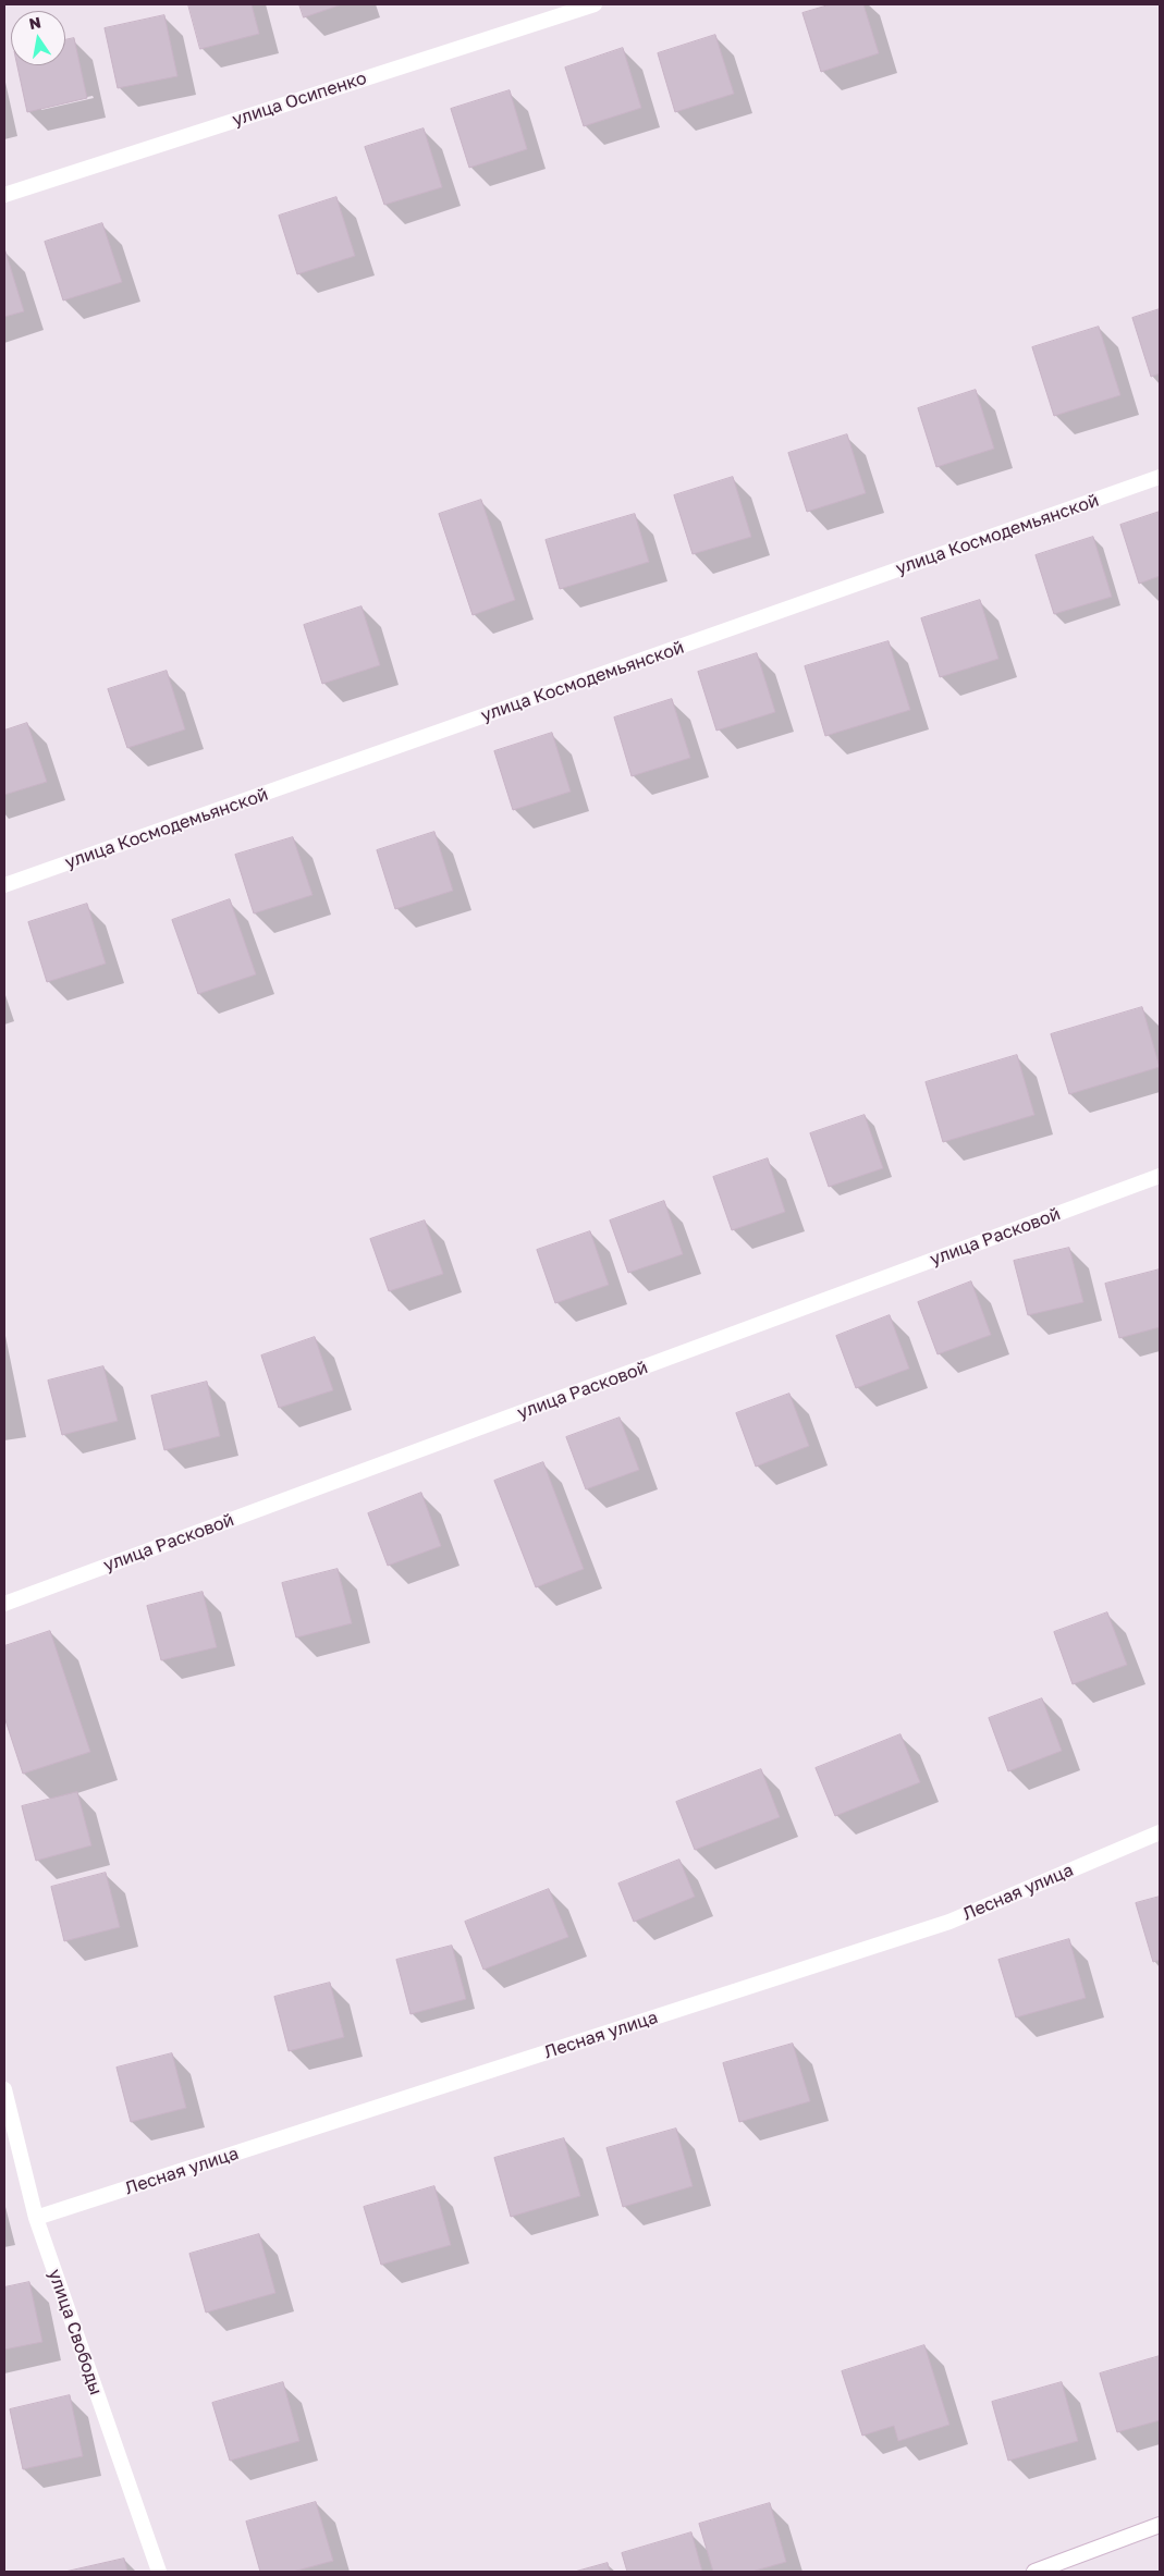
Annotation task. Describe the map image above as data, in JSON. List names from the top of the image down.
{
  "streets": {
    "street": [
      "улица Осипенко",
      "улица Космодемьянской",
      "улица Расковой",
      "Лесная улица",
      "улица Свободы"
    ]
  },
  "crossings": [
    ["Лесная улица", "улица Свободы"]
  ],
  "north": "top"
}
